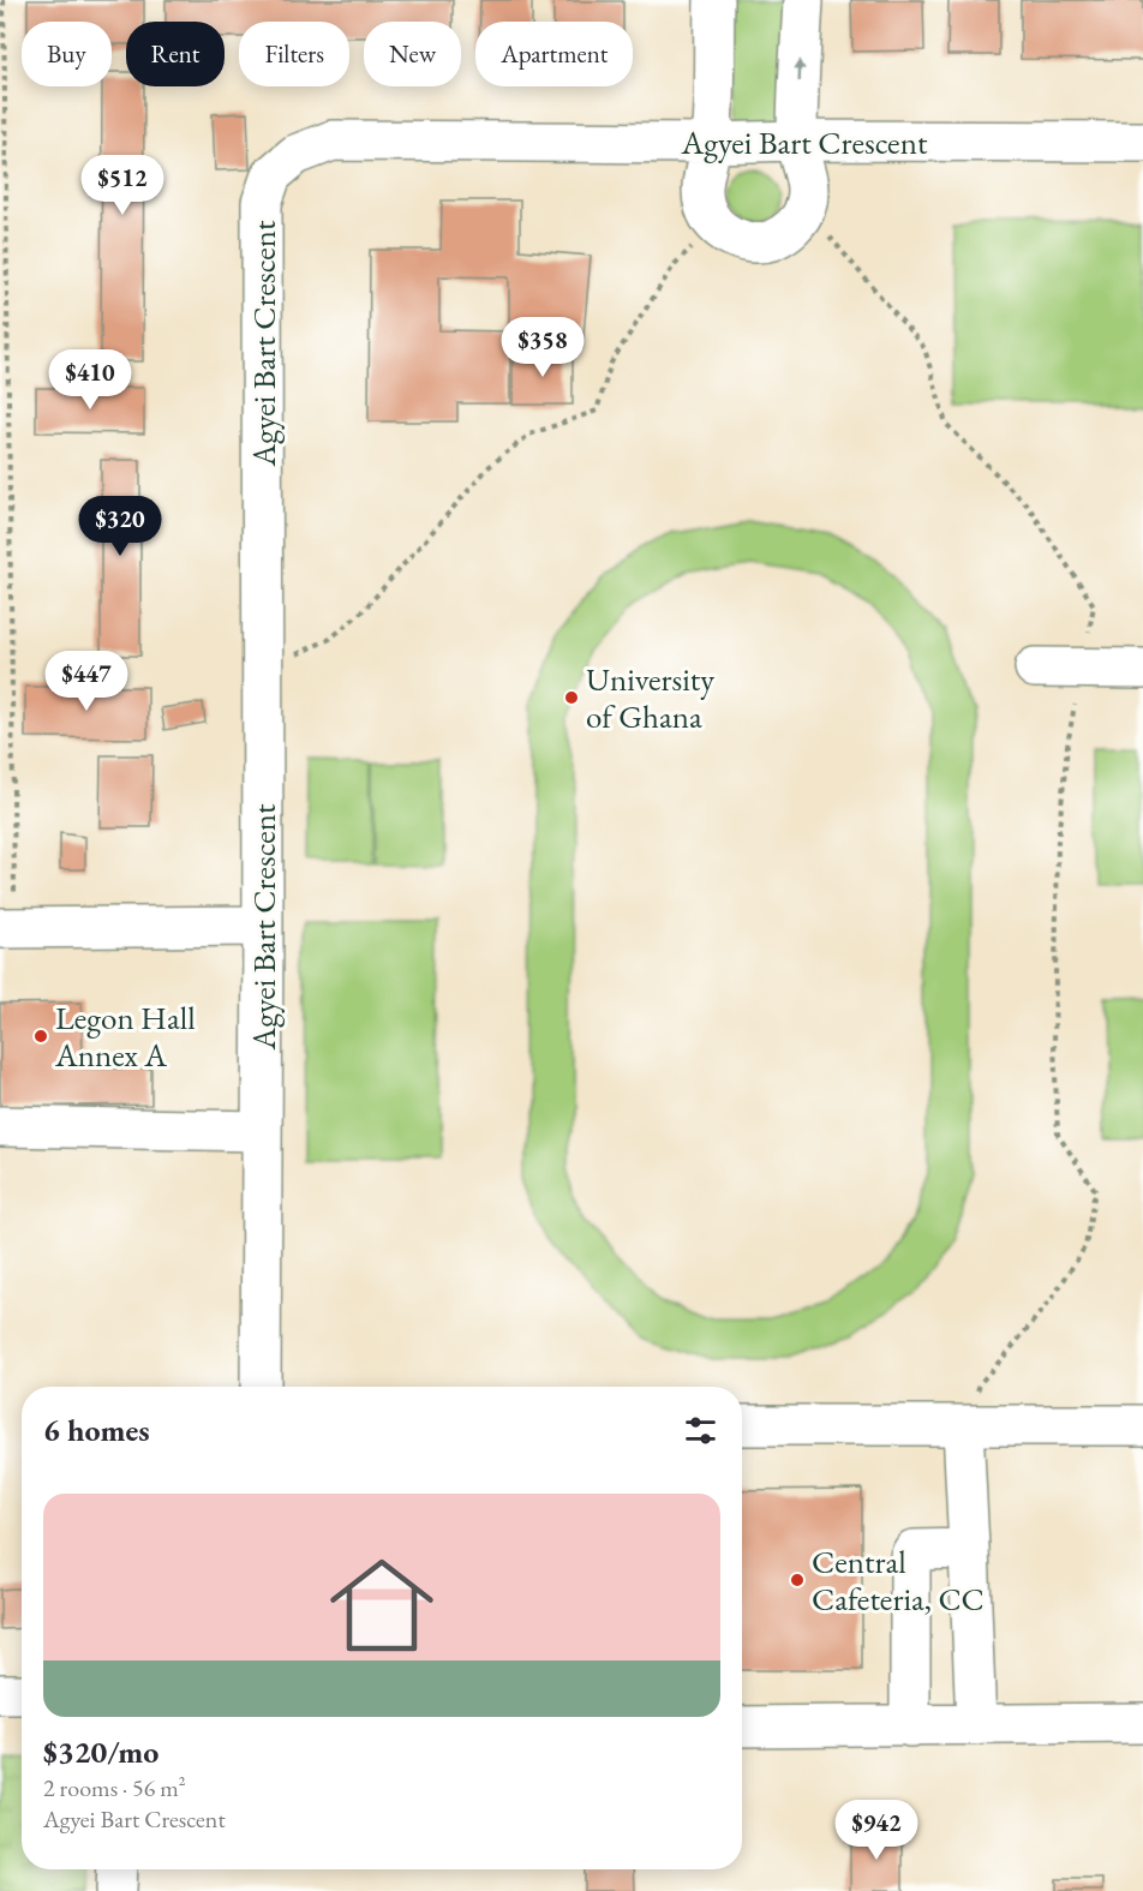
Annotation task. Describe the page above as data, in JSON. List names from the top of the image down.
{
  "streets": {
    "street": ["Agyei Bart Crescent"]
  },
  "places": ["University of Ghana", "Legon Hall Annex A", "Central Cafeteria, CC"],
  "page": {
    "chip": [
      "Buy",
      "Rent",
      "Filters",
      "New",
      "Apartment"
    ],
    "price": [
      "$512",
      "$358",
      "$410",
      "$320",
      "$447",
      "$942"
    ],
    "heading": "6 homes",
    "list": [
      {
        "name": "$320/mo",
        "note": "2 rooms · 56 m² · Agyei Bart Crescent"
      }
    ]
  }
}
